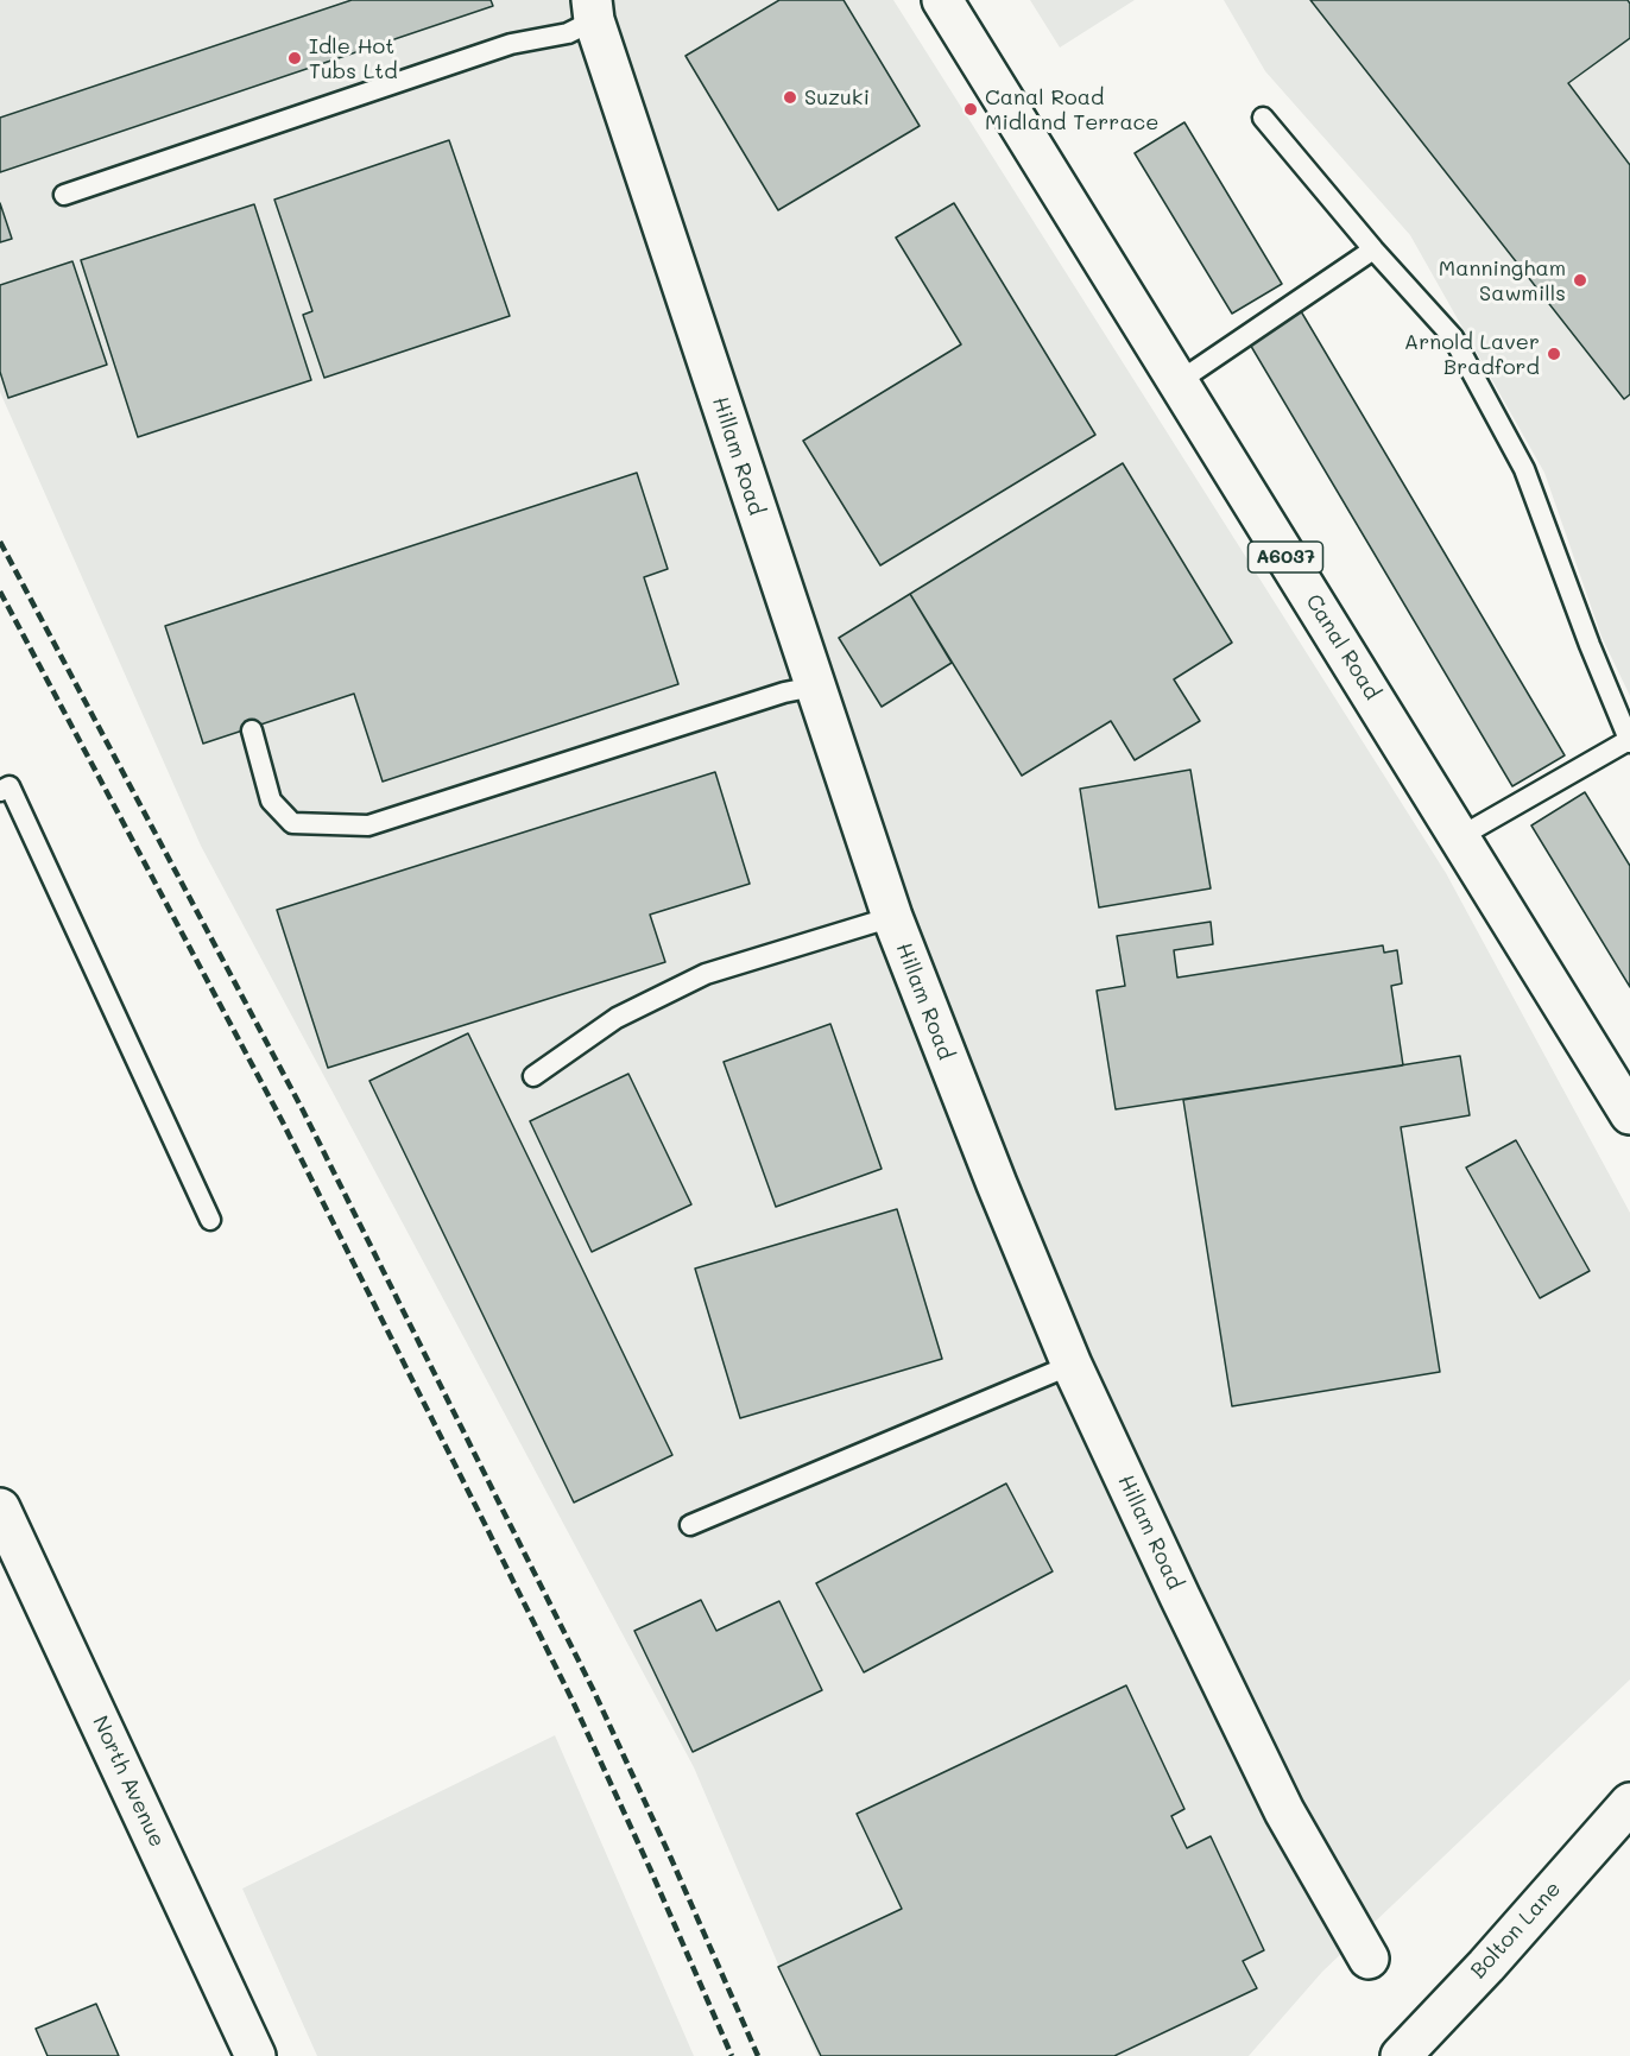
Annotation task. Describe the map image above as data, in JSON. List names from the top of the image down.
{
  "streets": {
    "street": [
      "Hillam Road",
      "A6037",
      "Canal Road",
      "North Avenue",
      "Bolton Lane"
    ]
  },
  "places": [
    "Idle Hot Tubs Ltd",
    "Suzuki",
    "Canal Road Midland Terrace",
    "Manningham Sawmills",
    "Arnold Laver Bradford"
  ]
}
